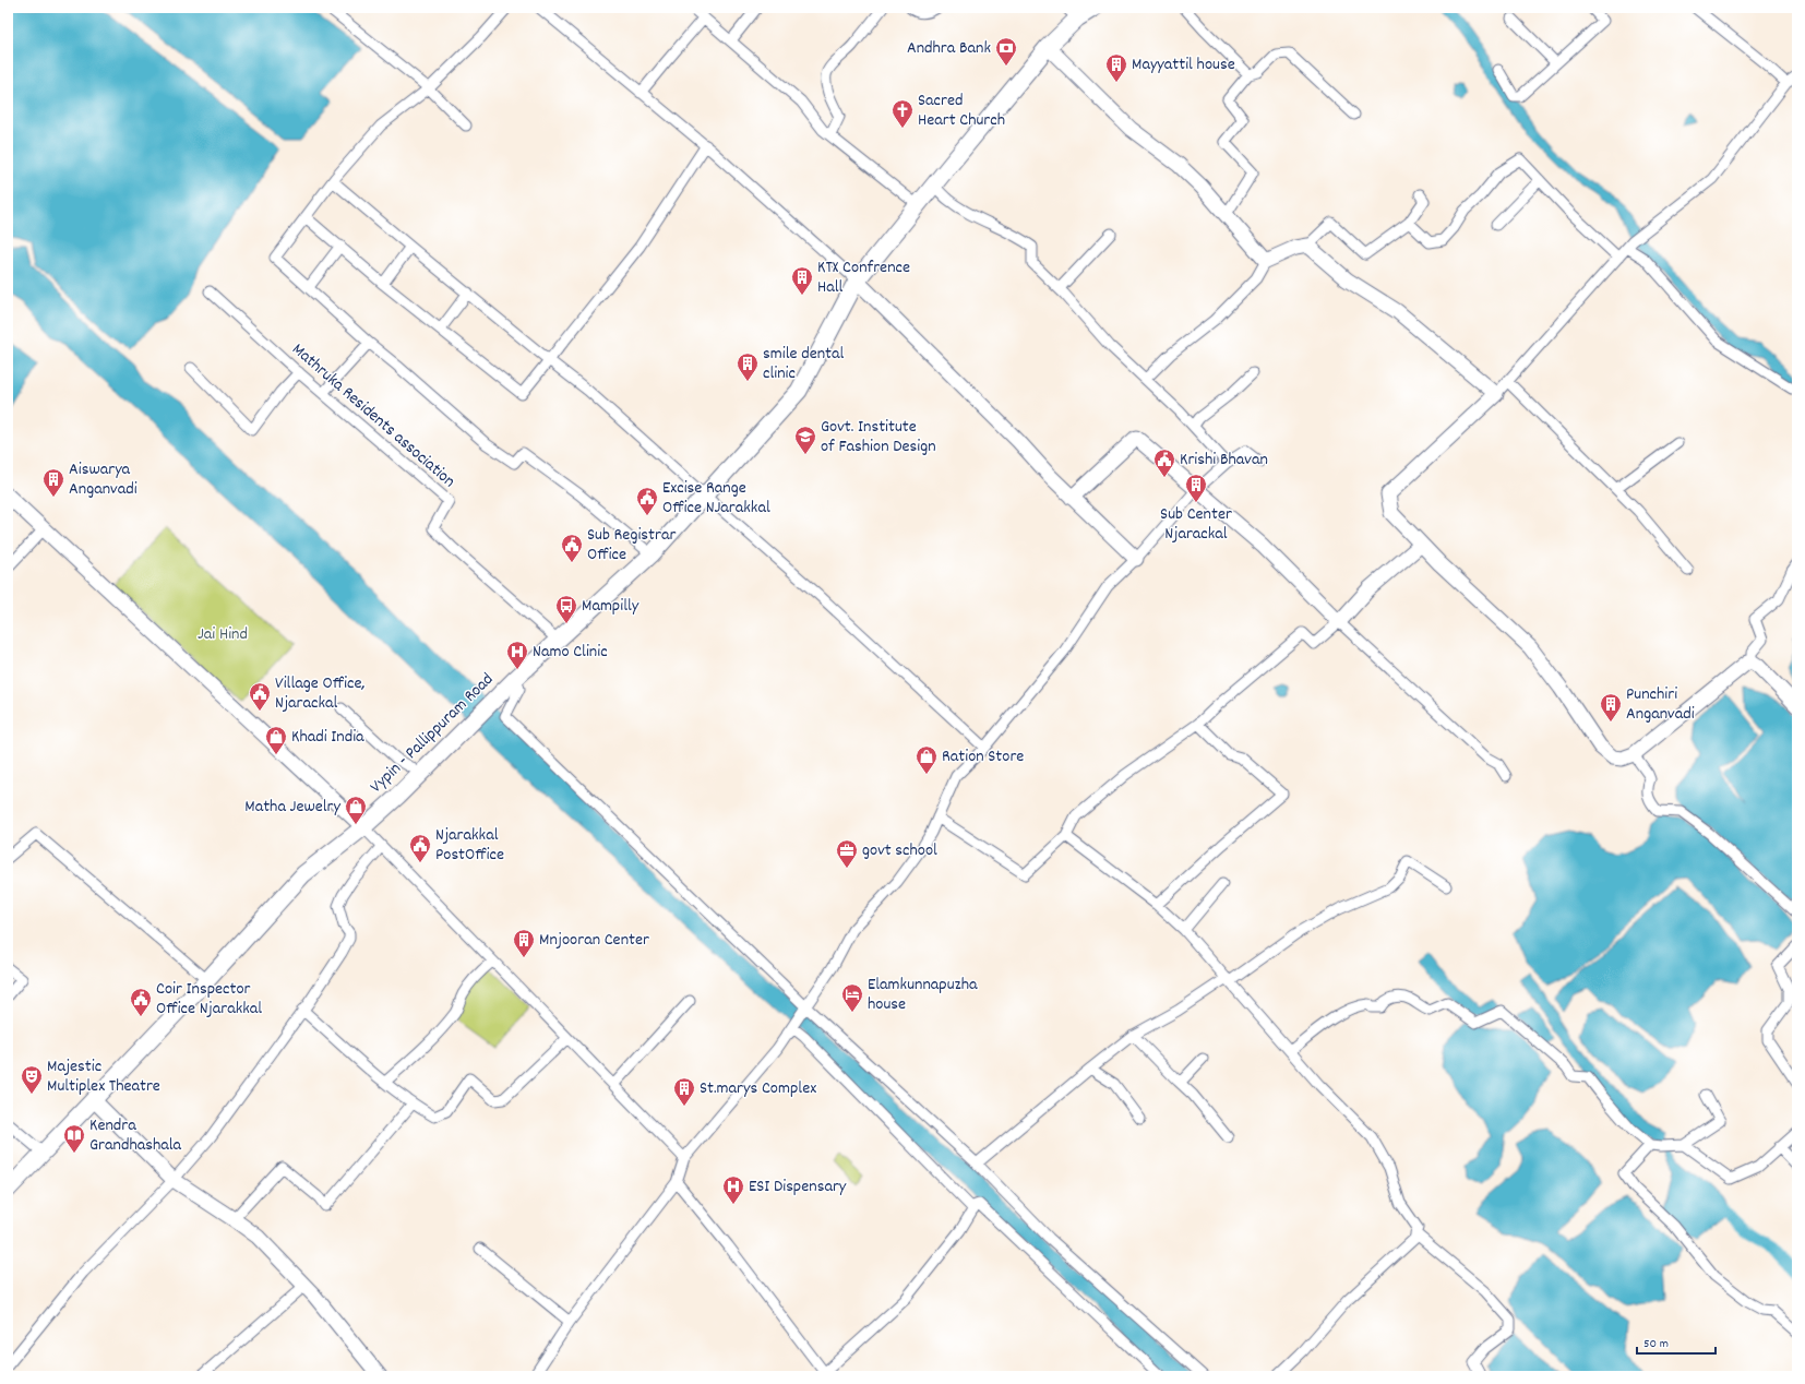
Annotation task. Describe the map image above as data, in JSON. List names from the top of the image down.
{
  "streets": {
    "main road": ["Vypin - Pallippuram Road"],
    "street": ["Mathruka Residents association"]
  },
  "crossings": [
    ["Mathruka Residents association", "Vypin - Pallippuram Road"]
  ],
  "parks": ["Jai Hind"],
  "places": {
    "bank": ["Andhra Bank"],
    "building": [
      "Mayyattil house",
      "KTX Confrence Hall",
      "smile dental clinic",
      "Aiswarya Anganvadi",
      "Sub Center Njarackal",
      "Punchiri Anganvadi",
      "Mnjooran Center",
      "St.marys Complex"
    ],
    "church": ["Sacred Heart Church"],
    "school or university": ["Govt. Institute of Fashion Design"],
    "public building": [
      "Krishi Bhavan",
      "Excise Range Office NJarakkal",
      "Sub Registrar Office",
      "Village Office, Njarackal",
      "Njarakkal PostOffice",
      "Coir Inspector Office Njarakkal"
    ],
    "bus stop": ["Mampilly"],
    "hospital": ["Namo Clinic", "ESI Dispensary"],
    "shop": ["Khadi India", "Ration Store", "Matha Jewelry"],
    "office": ["govt school"],
    "hotel": ["Elamkunnapuzha house"],
    "theatre": ["Majestic Multiplex Theatre"],
    "library": ["Kendra Grandhashala"]
  },
  "scale_bar": "50 m"
}
